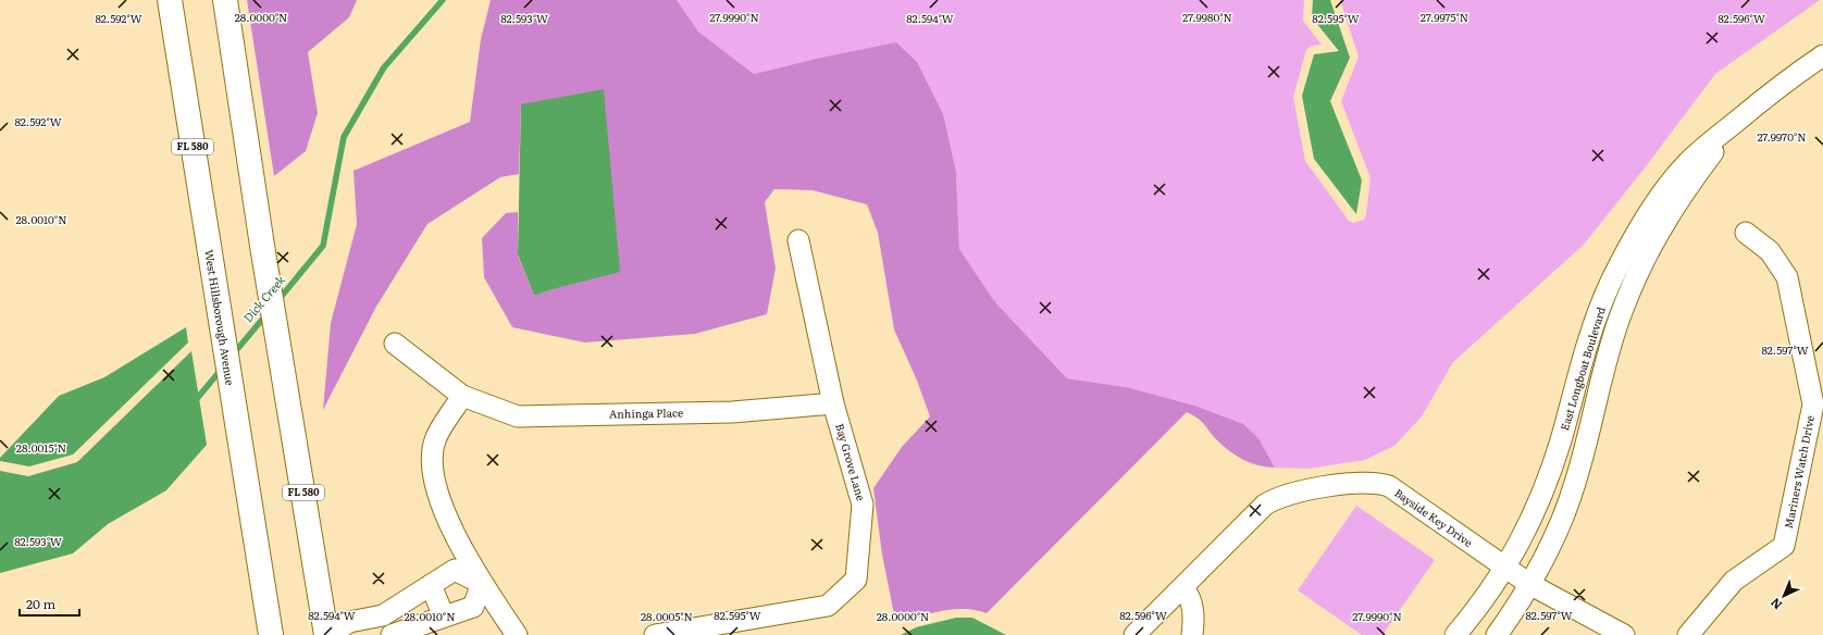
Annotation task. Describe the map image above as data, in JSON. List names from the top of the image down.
{
  "streets": {
    "main road": ["FL 580", "West Hillsborough Avenue"],
    "street": [
      "East Longboat Boulevard",
      "Anhinga Place",
      "Bay Grove Lane",
      "Mariners Watch Drive",
      "Bayside Key Drive"
    ]
  },
  "crossings": [
    ["East Longboat Boulevard", "Bayside Key Drive"],
    ["Anhinga Place", "Bay Grove Lane"]
  ],
  "water": ["Dick Creek"],
  "scale_bar": "20 m",
  "north": "bottom left",
  "coordinates": [
    "28.0000°N",
    "27.9990°N",
    "27.9980°N",
    "27.9975°N",
    "82.593°W",
    "82.594°W",
    "82.596°W",
    "82.592°W",
    "82.595°W",
    "27.9970°N",
    "28.0010°N",
    "82.597°W",
    "28.0015°N",
    "28.0005°N"
  ]
}
